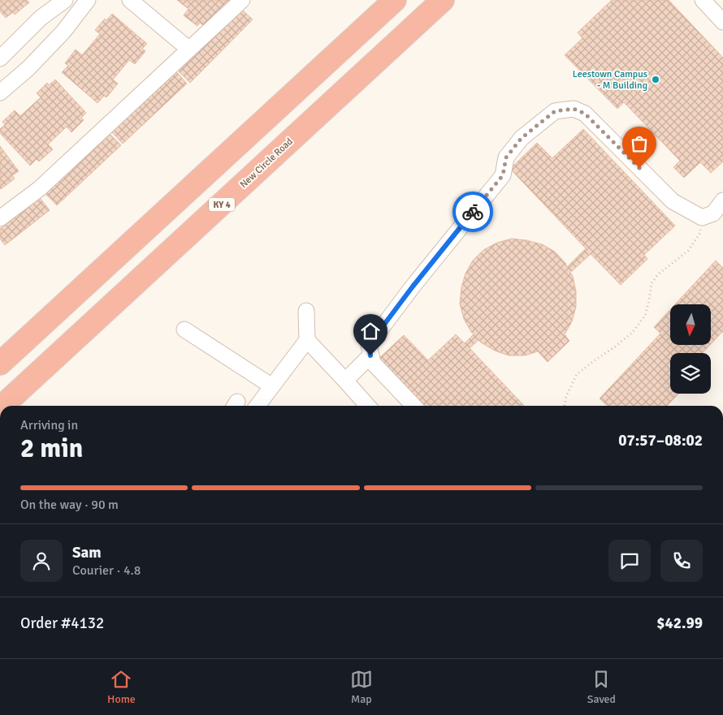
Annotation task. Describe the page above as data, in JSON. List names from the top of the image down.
{
  "streets": {
    "highway": ["New Circle Road", "KY 4"]
  },
  "places": ["Leestown Campus - M Building"],
  "north": "bottom",
  "page": {
    "heading": ["2 min", "Arriving in", "07:57–08:02"],
    "panel": [
      "Sam",
      "Courier · 4.8",
      "Order #4132",
      "$42.99"
    ],
    "bar": "On the way · 90 m",
    "tabs": ["Home", "Map", "Saved"]
  }
}
